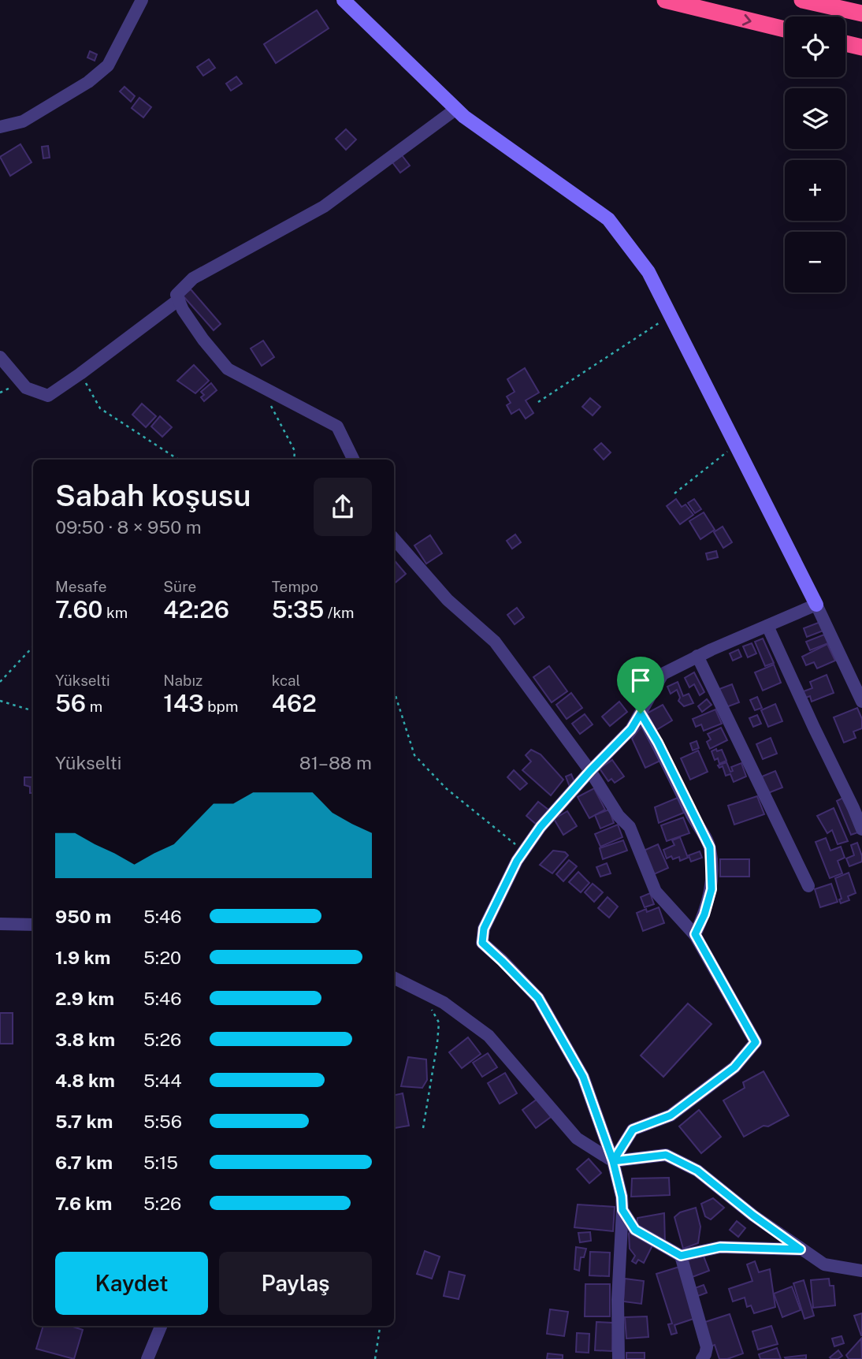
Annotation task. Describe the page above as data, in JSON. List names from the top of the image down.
{
  "page": {
    "map_buttons": ["+", "−"],
    "heading": ["Sabah koşusu", "09:50 · 8 × 950 m"],
    "stats": [
      ["Mesafe", "7.60 km"],
      ["Süre", "42:26"],
      ["Tempo", "5:35 /km"],
      ["Yükselti", "56 m"],
      ["Nabız", "143 bpm"],
      ["kcal", "462"]
    ],
    "chart": ["Yükselti", "81–88 m"],
    "list": [
      {
        "name": "950 m",
        "note": "5:46"
      },
      {
        "name": "1.9 km",
        "note": "5:20"
      },
      {
        "name": "2.9 km",
        "note": "5:46"
      },
      {
        "name": "3.8 km",
        "note": "5:26"
      },
      {
        "name": "4.8 km",
        "note": "5:44"
      },
      {
        "name": "5.7 km",
        "note": "5:56"
      },
      {
        "name": "6.7 km",
        "note": "5:15"
      },
      {
        "name": "7.6 km",
        "note": "5:26"
      }
    ],
    "buttons": ["Kaydet", "Paylaş"]
  }
}
